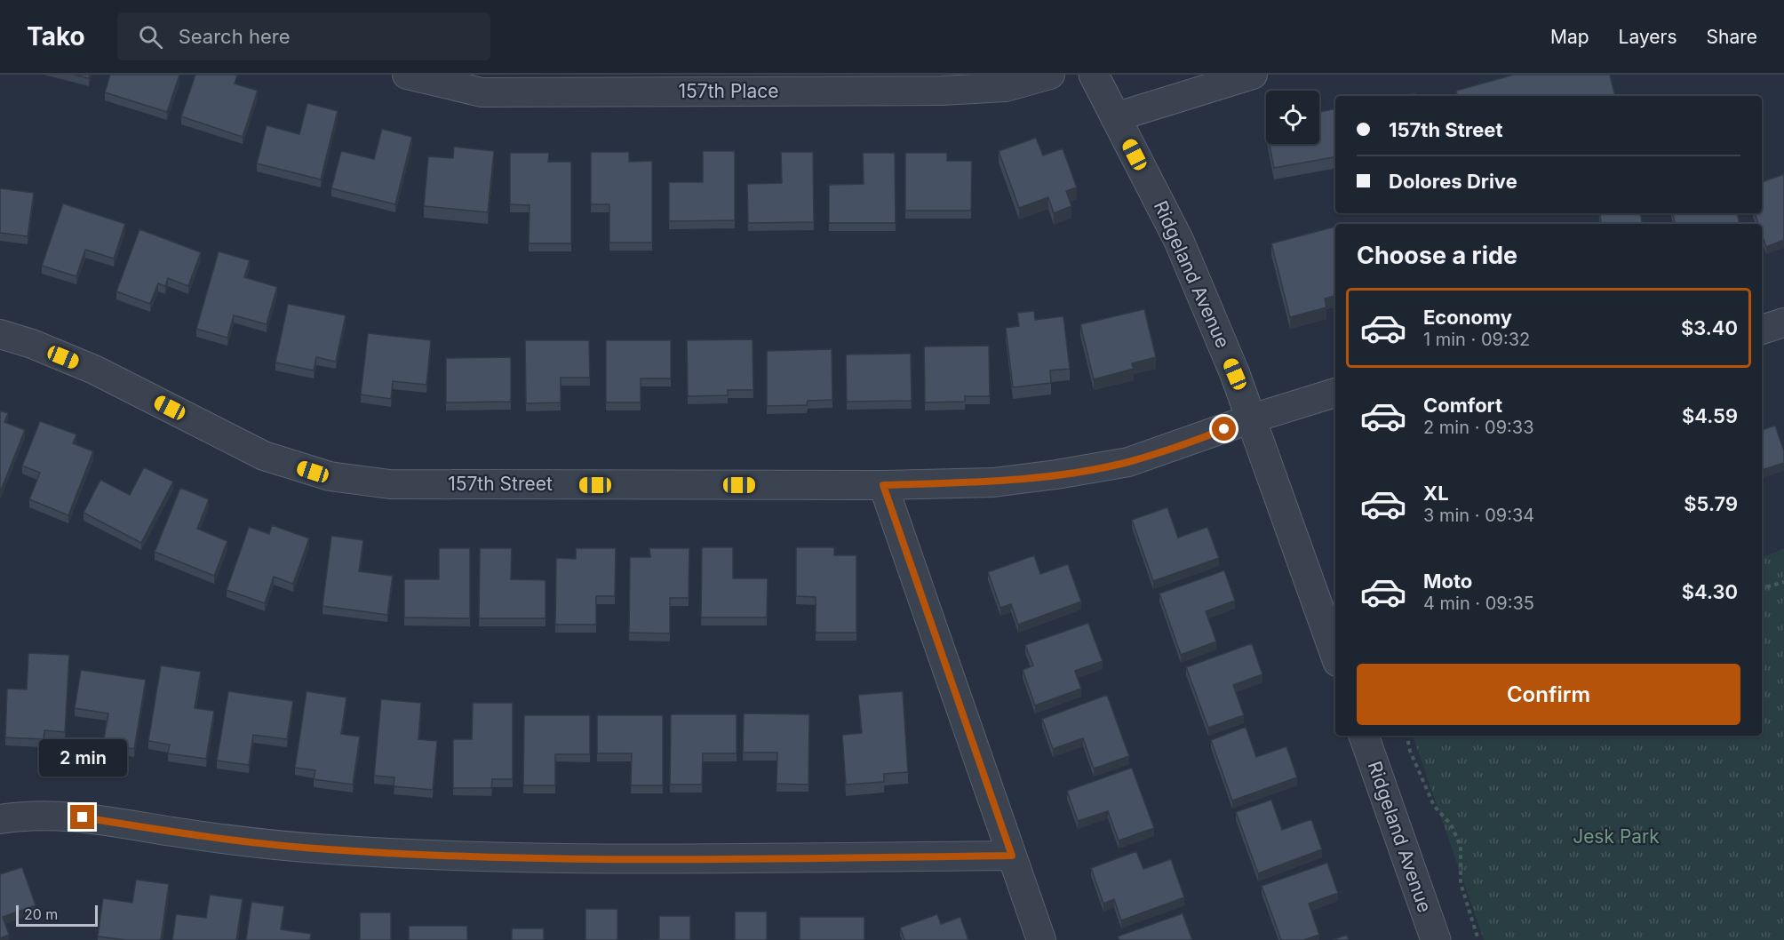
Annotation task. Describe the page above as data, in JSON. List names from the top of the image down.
{
  "streets": {
    "street": ["157th Place", "Ridgeland Avenue", "157th Street"]
  },
  "crossings": [
    ["Ridgeland Avenue", "157th Street"]
  ],
  "parks": ["Jesk Park"],
  "scale_bar": "20 m",
  "page": {
    "header": "Tako",
    "search": "Search here",
    "nav": ["Map", "Layers", "Share"],
    "banner": ["157th Street", "Dolores Drive"],
    "heading": "Choose a ride",
    "list": [
      {
        "name": "Economy",
        "note": "1 min · 09:32",
        "value": "$3.40"
      },
      {
        "name": "Comfort",
        "note": "2 min · 09:33",
        "value": "$4.59"
      },
      {
        "name": "XL",
        "note": "3 min · 09:34",
        "value": "$5.79"
      },
      {
        "name": "Moto",
        "note": "4 min · 09:35",
        "value": "$4.30"
      }
    ],
    "buttons": "Confirm",
    "bubble": "2 min",
    "scale": "20 m"
  }
}
